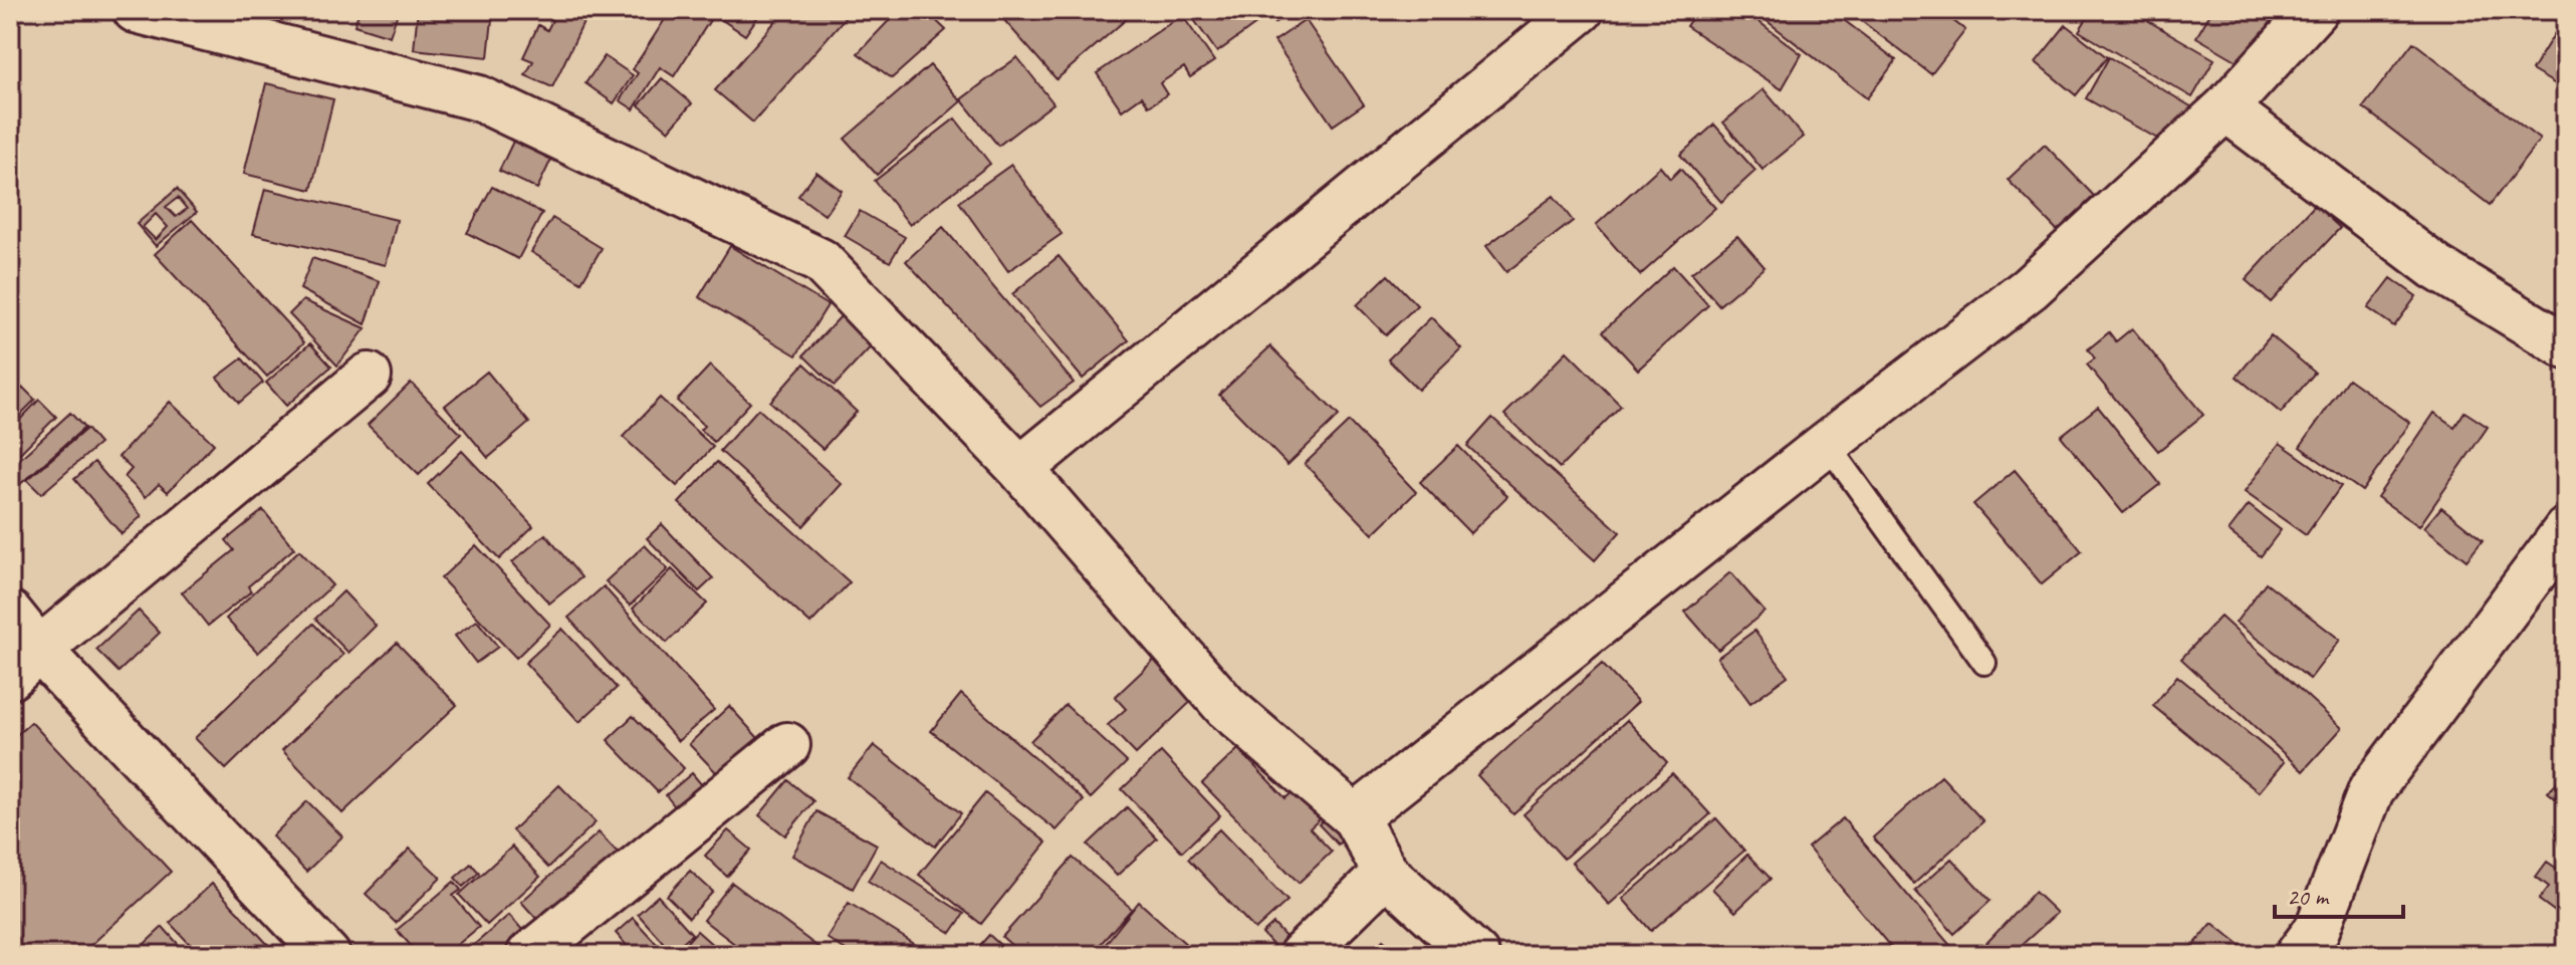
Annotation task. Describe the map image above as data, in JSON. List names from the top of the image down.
{
  "scale_bar": "20 m"
}
